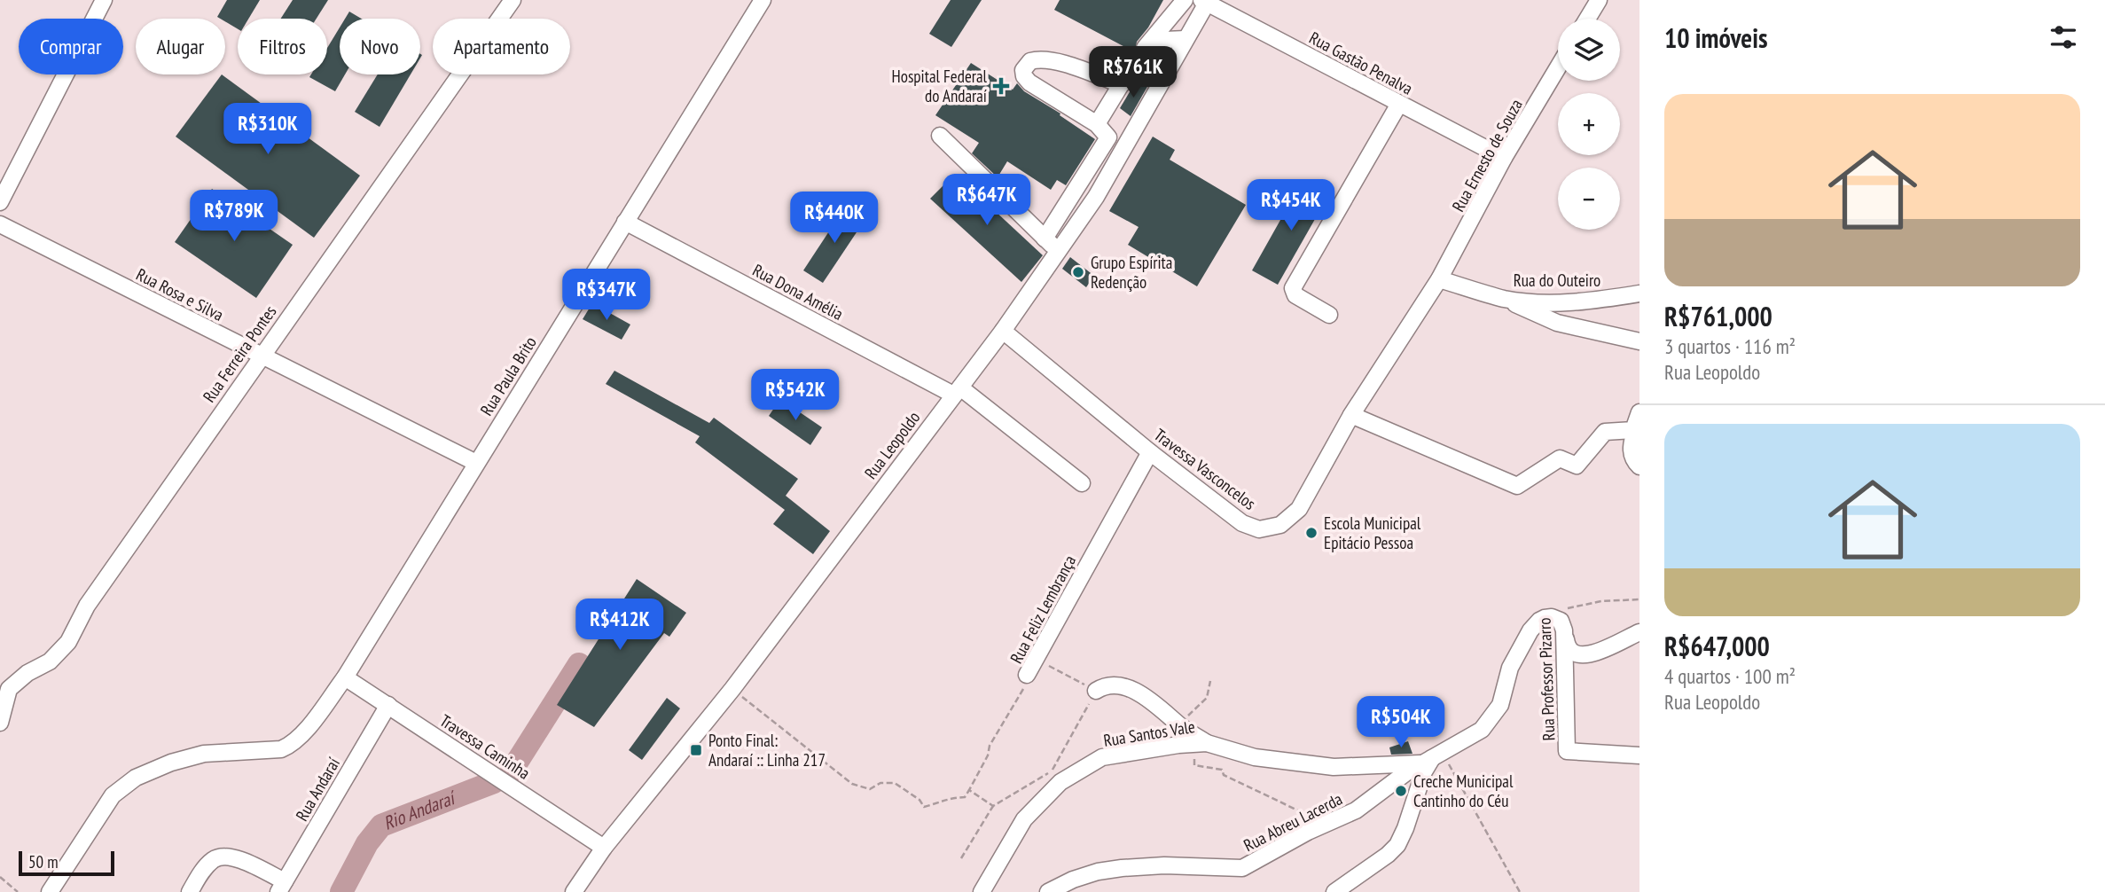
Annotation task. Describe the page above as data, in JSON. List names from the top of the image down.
{
  "streets": {
    "street": [
      "Rua Gastão Penalva",
      "Rua Ernesto de Souza",
      "Rua do Outeiro",
      "Rua Dona Amélia",
      "Rua Rosa e Silva",
      "Rua Ferreira Pontes",
      "Rua Paula Brito",
      "Rua Leopoldo",
      "Travessa Vasconcelos",
      "Rua Feliz Lembrança",
      "Rua Professor Pizarro",
      "Rua Santos Vale",
      "Travessa Caminha",
      "Rua Andaraí",
      "Rua Abreu Lacerda"
    ]
  },
  "crossings": [
    ["Rua Gastão Penalva", "Rua Ernesto de Souza"],
    ["Rua Gastão Penalva", "Rua Leopoldo"],
    ["Rua Ernesto de Souza", "Rua do Outeiro"],
    ["Rua Ernesto de Souza", "Travessa Vasconcelos"],
    ["Rua do Outeiro", "Travessa Vasconcelos"],
    ["Rua Dona Amélia", "Rua Paula Brito"],
    ["Rua Dona Amélia", "Rua Leopoldo"],
    ["Rua Rosa e Silva", "Rua Ferreira Pontes"],
    ["Rua Rosa e Silva", "Rua Paula Brito"],
    ["Rua Paula Brito", "Travessa Caminha"],
    ["Rua Leopoldo", "Travessa Vasconcelos"],
    ["Rua Leopoldo", "Travessa Caminha"],
    ["Travessa Vasconcelos", "Rua Feliz Lembrança"],
    ["Rua Professor Pizarro", "Rua Abreu Lacerda"],
    ["Rua Santos Vale", "Rua Abreu Lacerda"],
    ["Travessa Caminha", "Rua Andaraí"]
  ],
  "water": ["Rio Andaraí"],
  "places": {
    "health": ["Hospital Federal do Andaraí"],
    "other": ["Grupo Espírita Redenção", "Escola Municipal Epitácio Pessoa", "Creche Municipal Cantinho do Céu"],
    "transit": ["Ponto Final: Andaraí :: Linha 217"]
  },
  "scale_bar": "50 m",
  "page": {
    "heading": "10 imóveis",
    "map_buttons": ["+", "−"],
    "chip": [
      "Comprar",
      "Alugar",
      "Filtros",
      "Novo",
      "Apartamento"
    ],
    "price": [
      "R$761K",
      "R$310K",
      "R$647K",
      "R$454K",
      "R$789K",
      "R$440K",
      "R$347K",
      "R$542K",
      "R$412K",
      "R$504K"
    ],
    "list": [
      {
        "name": "R$761,000",
        "note": "3 quartos · 116 m² · Rua Leopoldo"
      },
      {
        "name": "R$647,000",
        "note": "4 quartos · 100 m² · Rua Leopoldo"
      }
    ],
    "scale": "50 m"
  }
}
